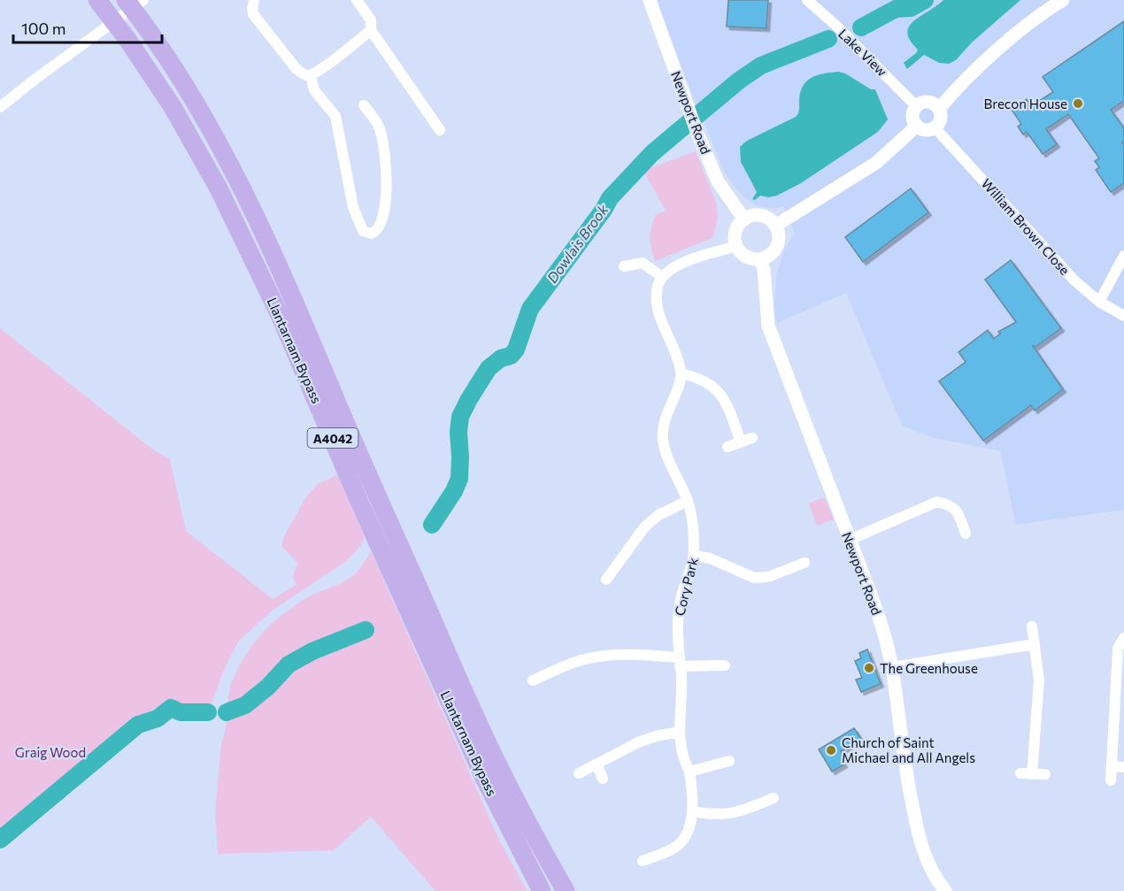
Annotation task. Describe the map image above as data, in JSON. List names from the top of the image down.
{
  "streets": {
    "highway": ["Llantarnam Bypass", "A4042"],
    "street": [
      "Lake View",
      "Newport Road",
      "William Brown Close",
      "Cory Park"
    ]
  },
  "crossings": [
    ["Lake View", "William Brown Close"]
  ],
  "water": ["Dowlais Brook"],
  "parks": ["Graig Wood"],
  "places": ["Brecon House", "The Greenhouse", "Church of Saint Michael and All Angels"],
  "scale_bar": "100 m"
}
